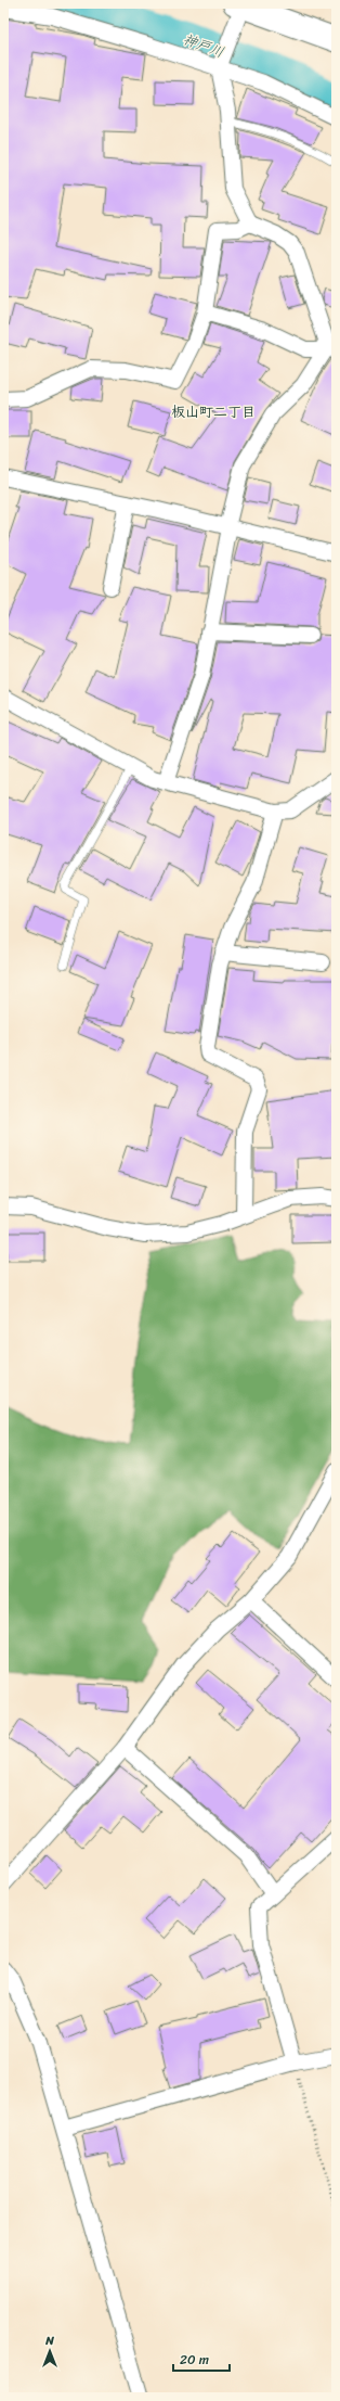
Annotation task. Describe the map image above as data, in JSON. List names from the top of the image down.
{
  "districts": ["板山町二丁目"],
  "water": ["神戸川"],
  "scale_bar": "20 m",
  "north": "top"
}
